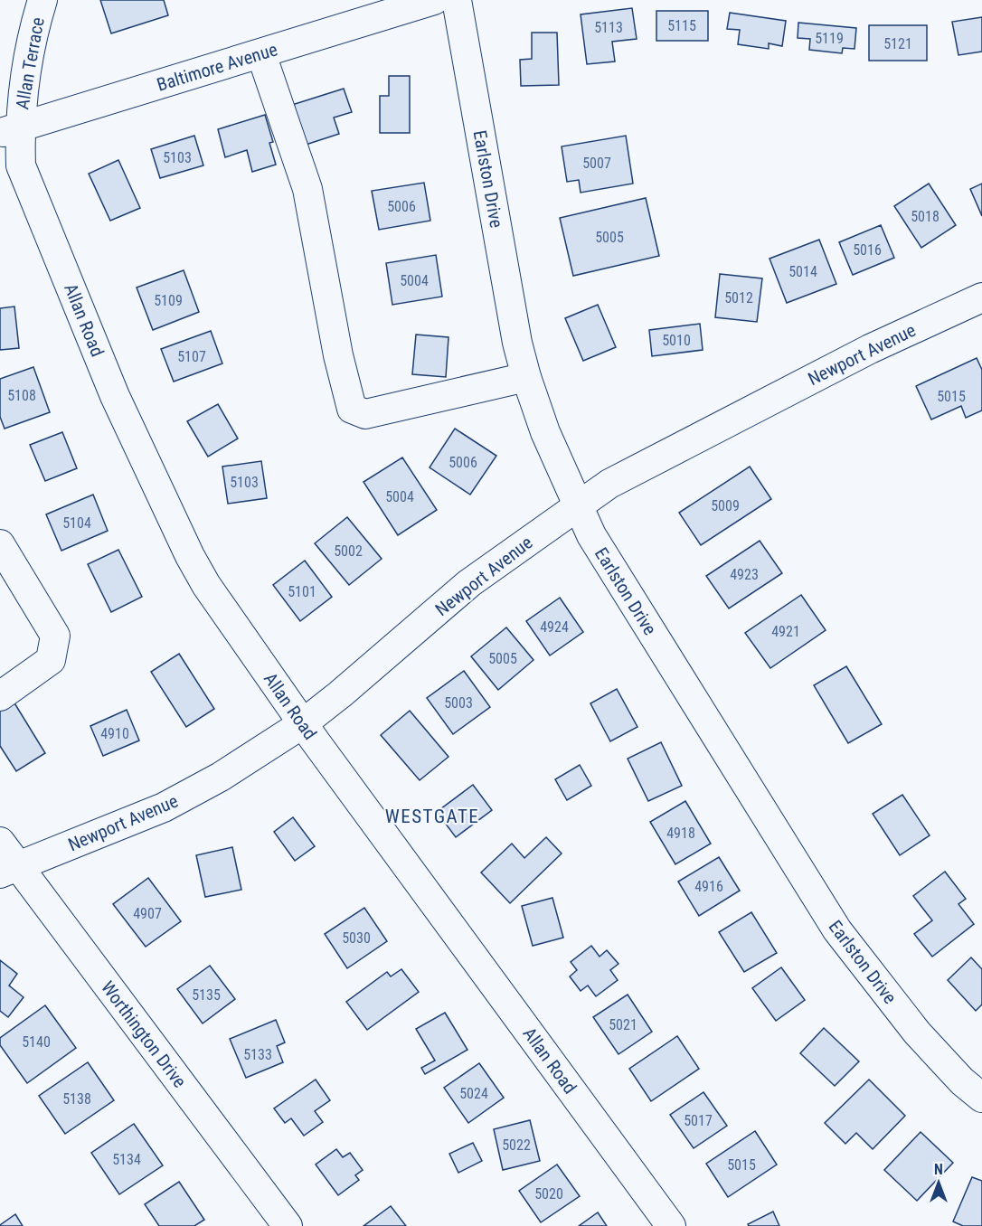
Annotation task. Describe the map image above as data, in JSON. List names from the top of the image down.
{
  "streets": {
    "street": [
      "Allan Terrace",
      "Baltimore Avenue",
      "Earlston Drive",
      "Allan Road",
      "Newport Avenue",
      "Worthington Drive"
    ]
  },
  "crossings": [
    ["Allan Terrace", "Baltimore Avenue"],
    ["Allan Terrace", "Allan Road"],
    ["Baltimore Avenue", "Allan Road"],
    ["Earlston Drive", "Newport Avenue"],
    ["Allan Road", "Newport Avenue"],
    ["Newport Avenue", "Worthington Drive"]
  ],
  "districts": ["WESTGATE"],
  "house_numbers": [
    "5115",
    "5113",
    "5119",
    "5121",
    "5103",
    "5007",
    "5006",
    "5018",
    "5005",
    "5016",
    "5014",
    "5004",
    "5012",
    "5109",
    "5010",
    "5107",
    "5108",
    "5015",
    "5006",
    "5103",
    "5004",
    "5009",
    "5104",
    "5002",
    "4923",
    "5101",
    "4924",
    "4921",
    "5005",
    "5003",
    "4910",
    "4918",
    "4916",
    "4907",
    "5030",
    "5135",
    "5021",
    "5140",
    "5133",
    "5024",
    "5138",
    "5017",
    "5022",
    "5134",
    "5015",
    "5020"
  ],
  "north": "top"
}
